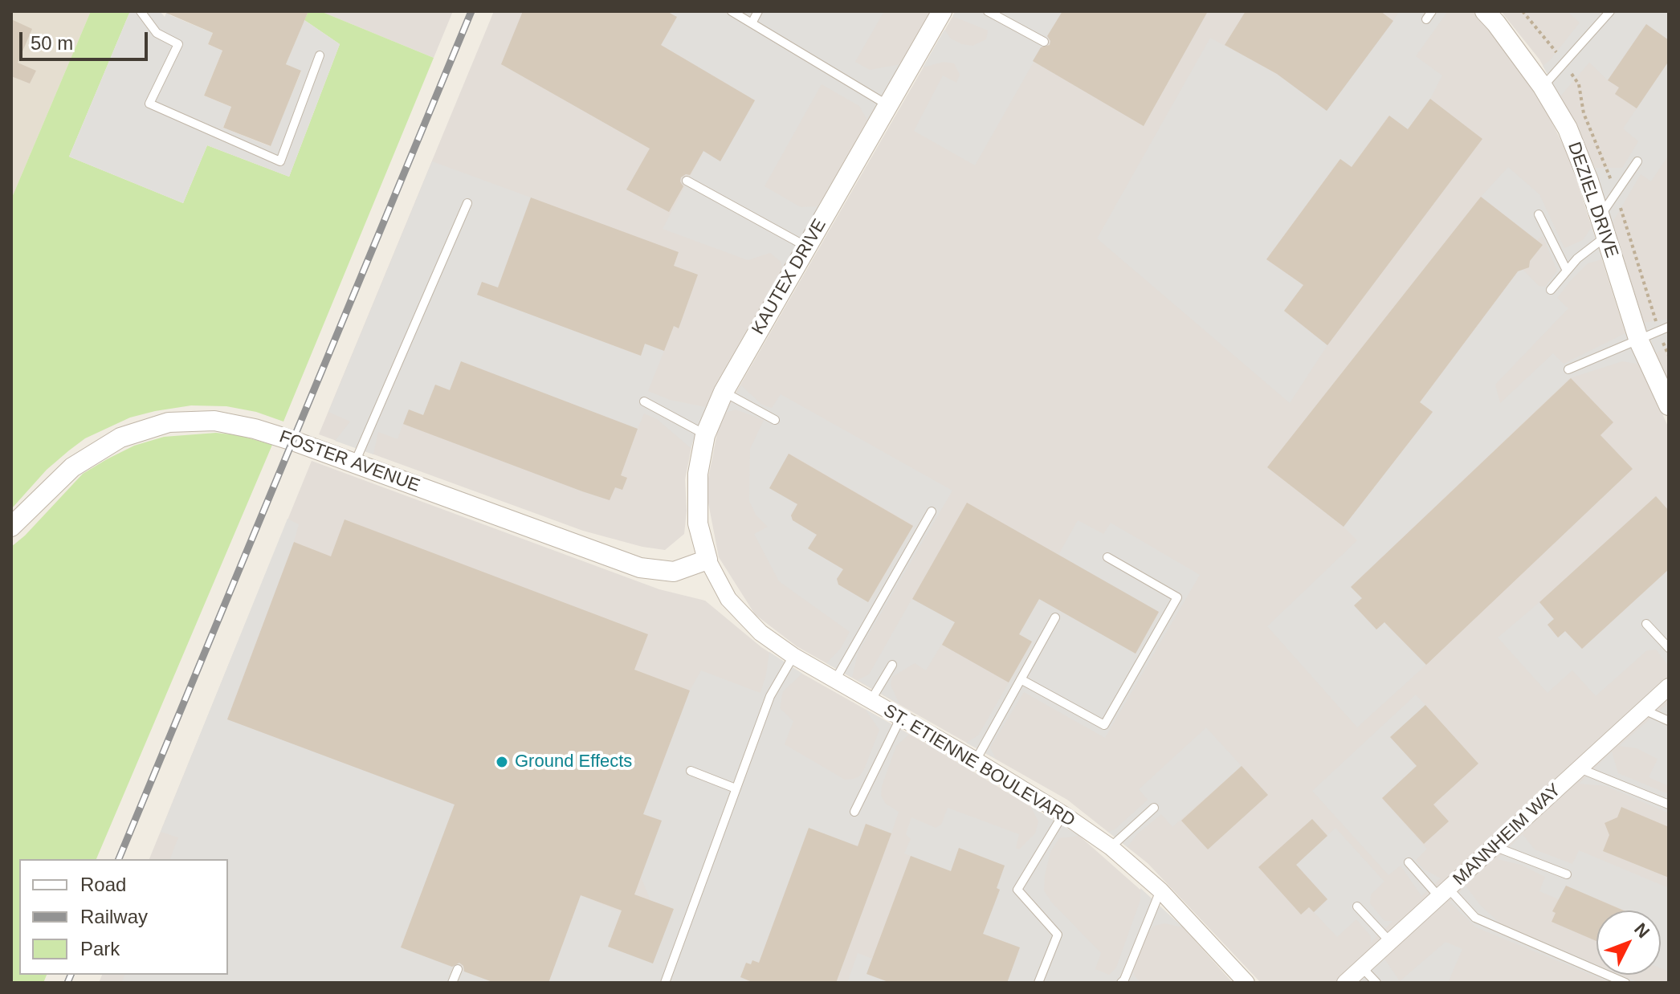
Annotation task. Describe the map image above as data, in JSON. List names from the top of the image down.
{
  "streets": {
    "street": [
      "DEZIEL DRIVE",
      "KAUTEX DRIVE",
      "FOSTER AVENUE",
      "ST. ETIENNE BOULEVARD",
      "MANNHEIM WAY"
    ]
  },
  "crossings": [
    ["KAUTEX DRIVE", "FOSTER AVENUE"],
    ["KAUTEX DRIVE", "ST. ETIENNE BOULEVARD"],
    ["FOSTER AVENUE", "ST. ETIENNE BOULEVARD"]
  ],
  "places": ["Ground Effects"],
  "legend": ["Road", "Railway", "Park"],
  "scale_bar": "50 m",
  "north": "top right"
}
